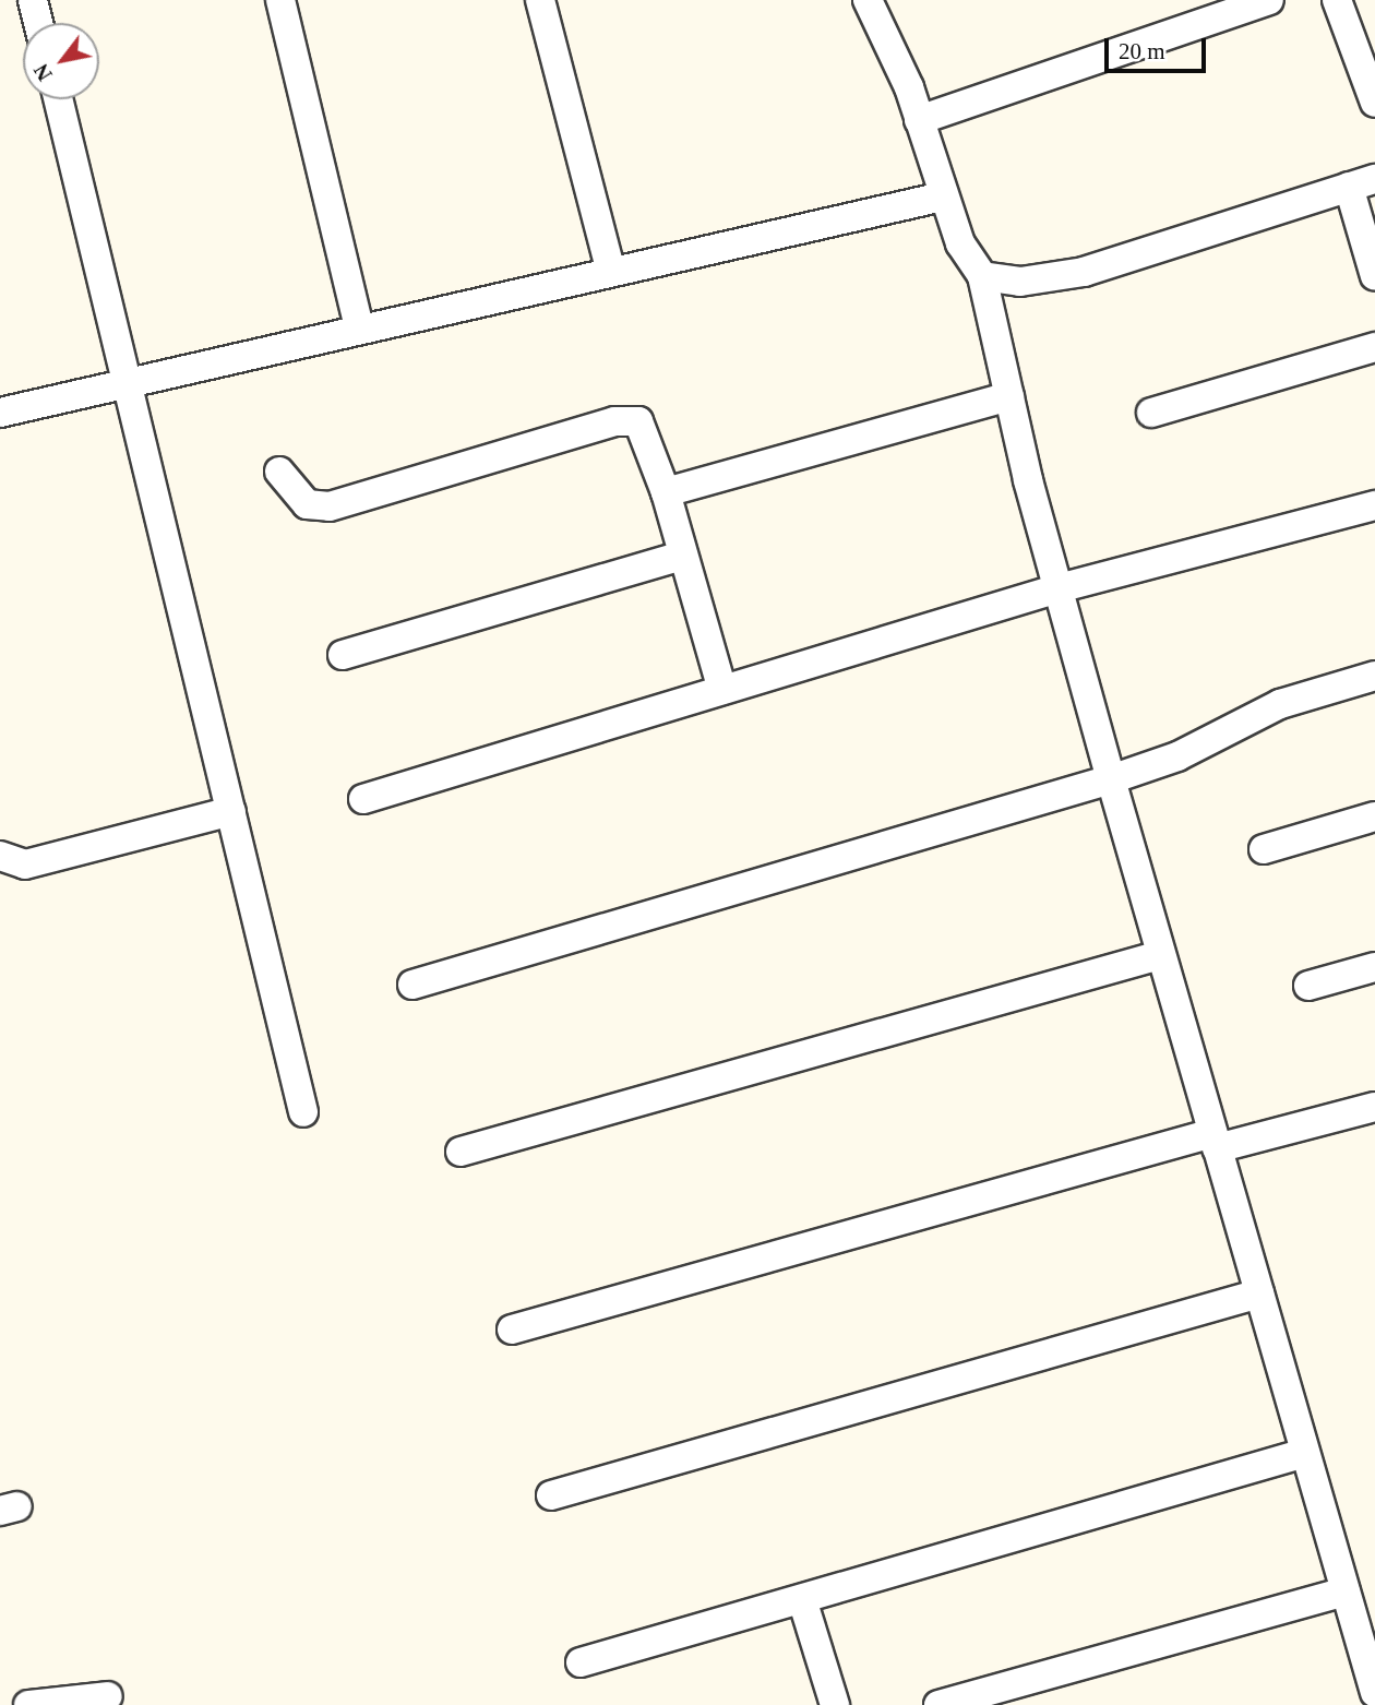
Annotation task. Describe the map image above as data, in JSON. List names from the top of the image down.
{
  "scale_bar": "20 m",
  "north": "bottom left"
}
